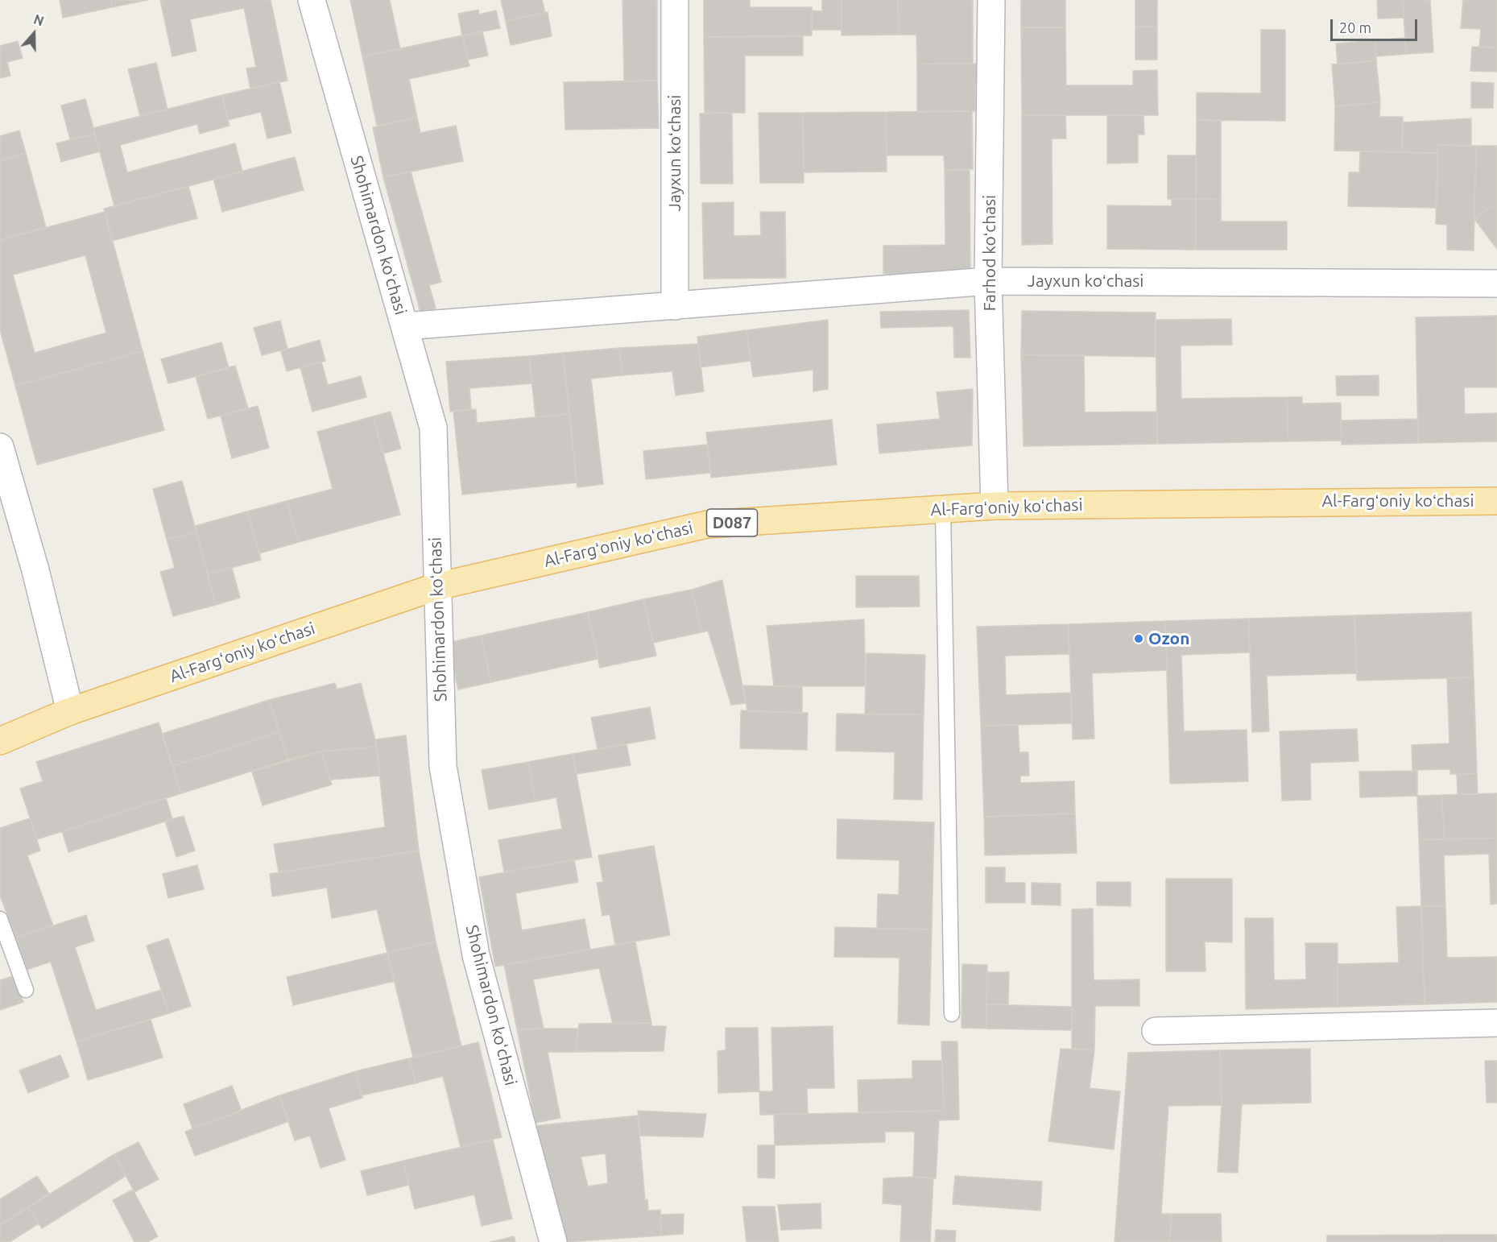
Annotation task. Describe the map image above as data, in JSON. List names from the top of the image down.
{
  "streets": {
    "main road": ["Al-Fargʻoniy koʻchasi", "D087"],
    "street": ["Jayxun koʻchasi", "Shohimardon koʻchasi", "Farhod koʻchasi"]
  },
  "crossings": [
    ["Jayxun koʻchasi", "Shohimardon koʻchasi"],
    ["Jayxun koʻchasi", "Farhod koʻchasi"],
    ["Shohimardon koʻchasi", "Al-Fargʻoniy koʻchasi"],
    ["Farhod koʻchasi", "Al-Fargʻoniy koʻchasi"]
  ],
  "places": ["Ozon"],
  "scale_bar": "20 m",
  "north": "top"
}
